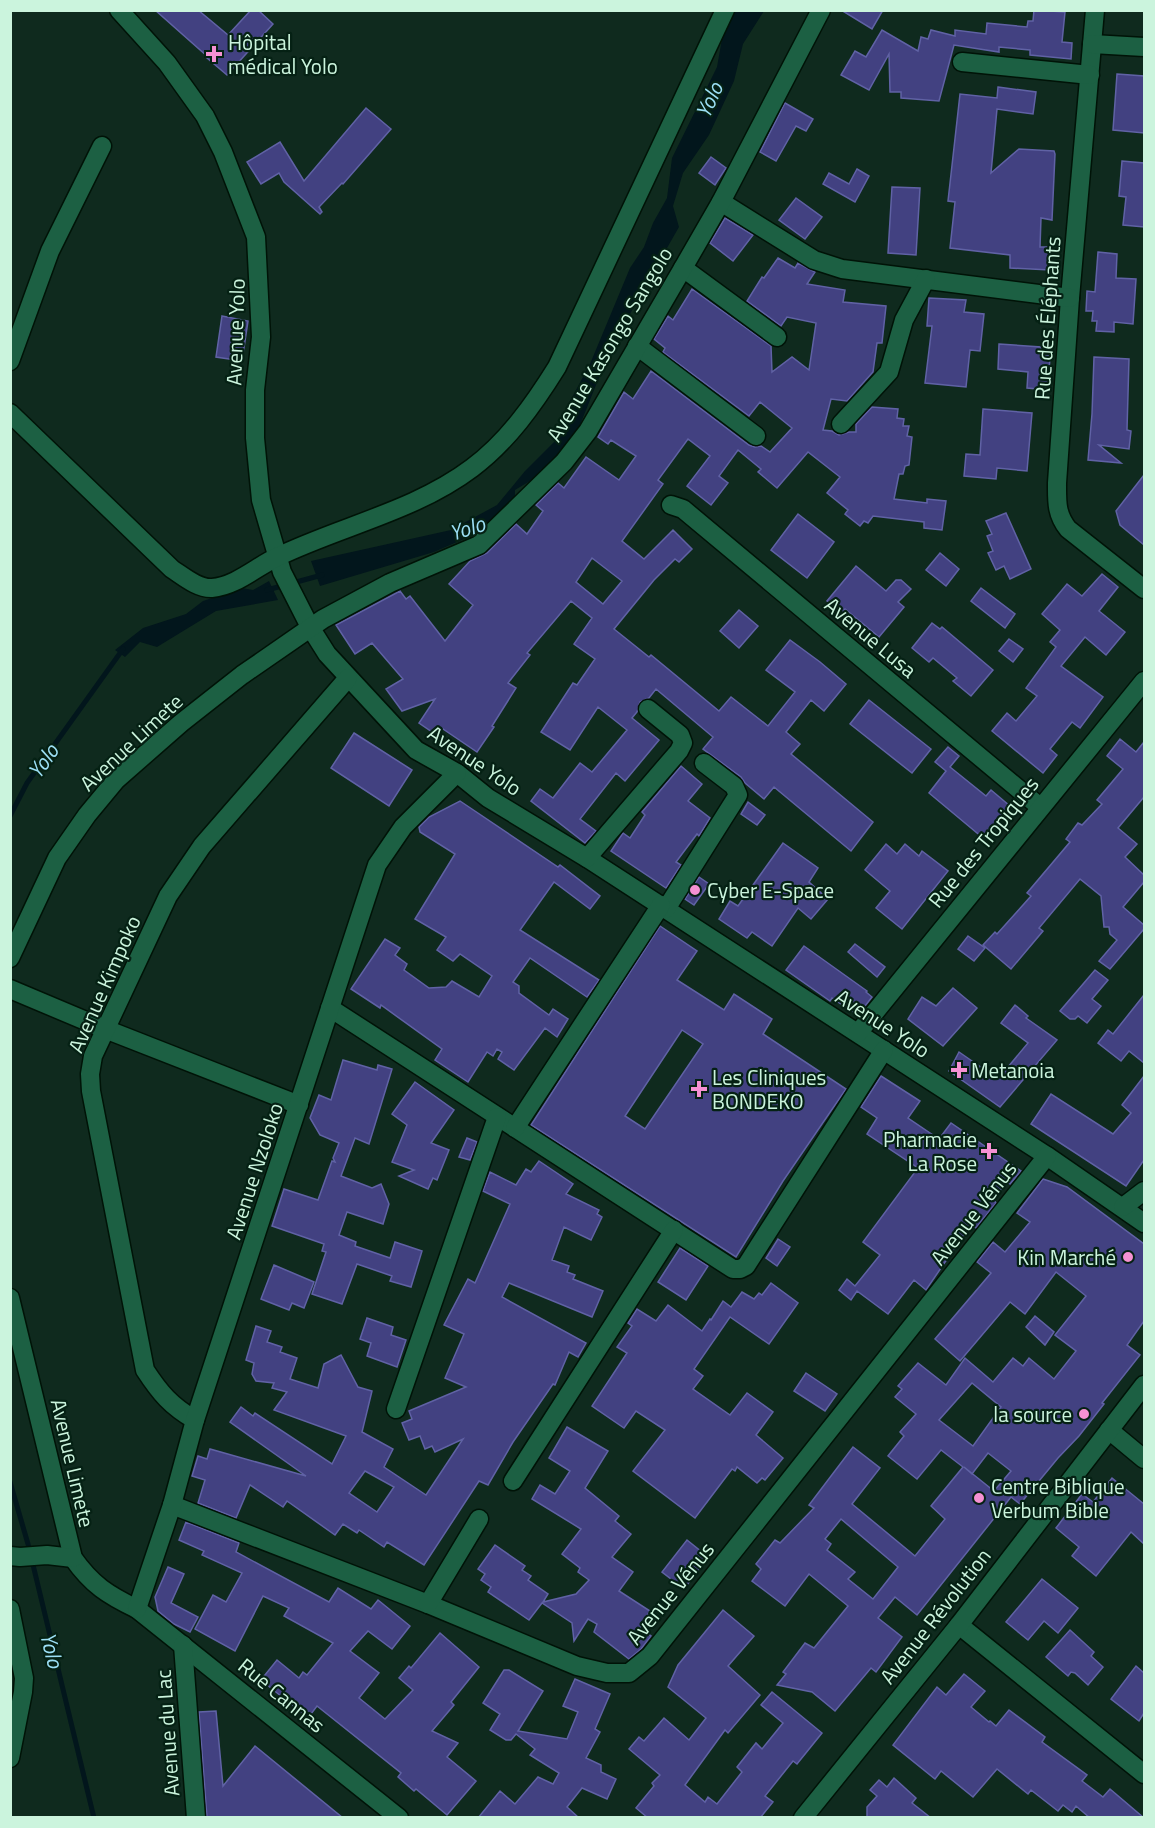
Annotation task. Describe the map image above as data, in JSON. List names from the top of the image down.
{
  "streets": {
    "street": [
      "Rue des Éléphants",
      "Avenue Yolo",
      "Avenue Kasongo Sangolo",
      "Avenue Lusa",
      "Avenue Limete",
      "Rue des Tropiques",
      "Avenue Kimpoko",
      "Avenue Nzoloko",
      "Avenue Vénus",
      "Avenue Révolution",
      "Rue Cannas",
      "Avenue du Lac"
    ]
  },
  "crossings": [
    ["Avenue Yolo", "Avenue Kasongo Sangolo"],
    ["Avenue Yolo", "Avenue Limete"],
    ["Avenue Yolo", "Rue des Tropiques"],
    ["Avenue Yolo", "Avenue Kimpoko"],
    ["Avenue Yolo", "Avenue Nzoloko"],
    ["Avenue Yolo", "Avenue Vénus"],
    ["Avenue Kasongo Sangolo", "Avenue Limete"],
    ["Avenue Lusa", "Rue des Tropiques"],
    ["Avenue Limete", "Avenue Nzoloko"],
    ["Avenue Limete", "Rue Cannas"],
    ["Avenue Kimpoko", "Avenue Nzoloko"],
    ["Avenue Nzoloko", "Avenue Vénus"],
    ["Avenue Nzoloko", "Rue Cannas"],
    ["Rue Cannas", "Avenue du Lac"]
  ],
  "water": ["Yolo"],
  "places": {
    "health": [
      "Hôpital médical Yolo",
      "Metanoia",
      "Les Cliniques BONDEKO",
      "Pharmacie La Rose"
    ],
    "other": [
      "Cyber E-Space",
      "Kin Marché",
      "la source",
      "Centre Biblique Verbum Bible"
    ]
  }
}
